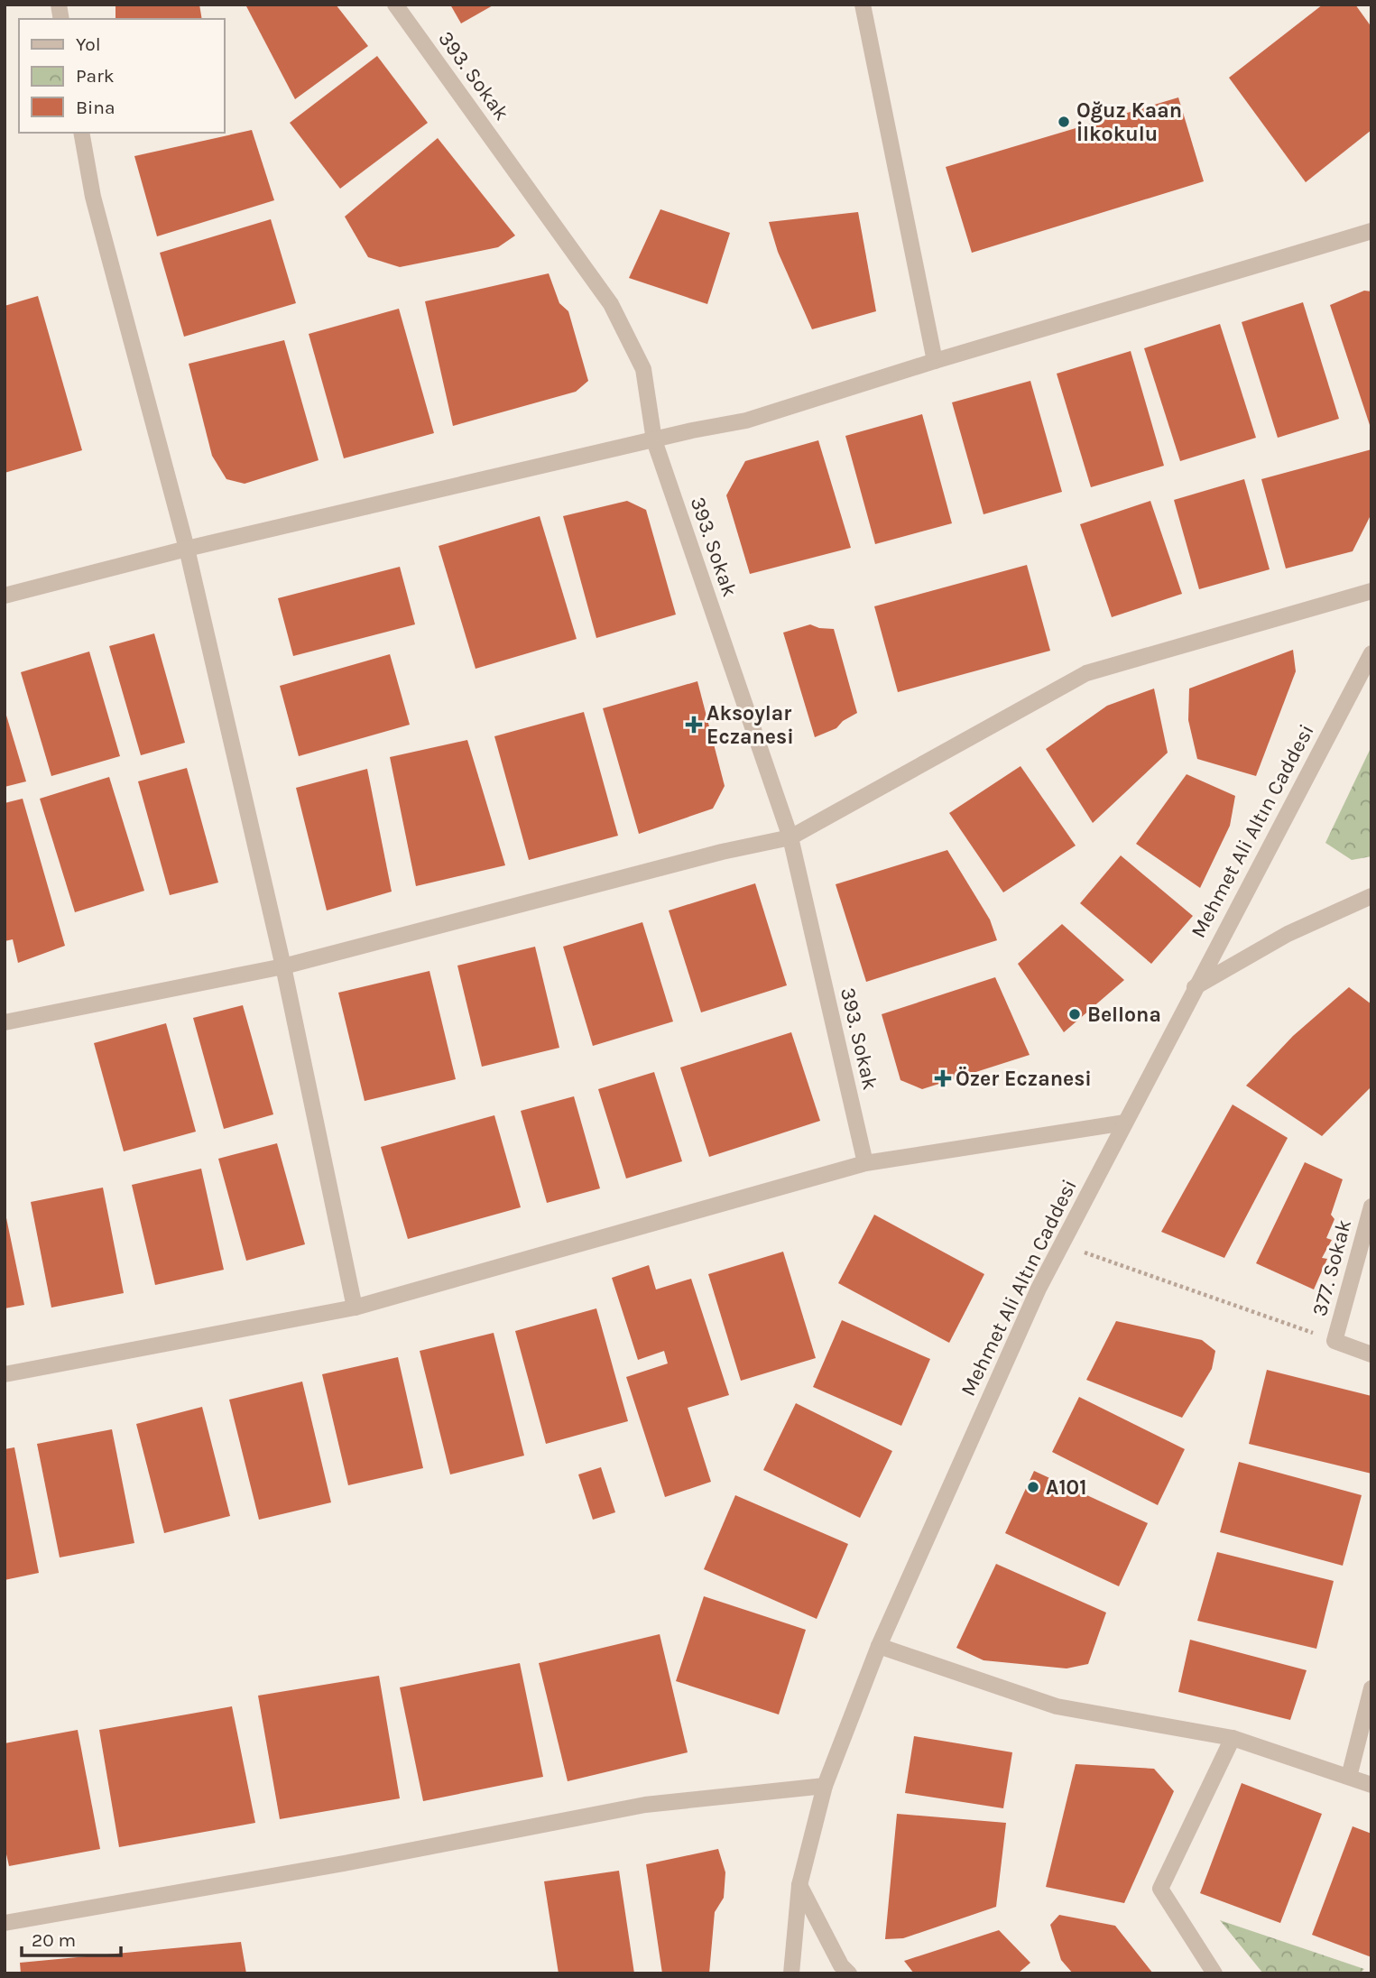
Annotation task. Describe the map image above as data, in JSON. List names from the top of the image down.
{
  "streets": {
    "street": ["393. Sokak", "Mehmet Ali Altın Caddesi", "377. Sokak"]
  },
  "places": {
    "other": ["Oğuz Kaan İlkokulu", "Bellona", "A101"],
    "health": ["Aksoylar Eczanesi", "Özer Eczanesi"]
  },
  "legend": ["Yol", "Park", "Bina"],
  "scale_bar": "20 m"
}
